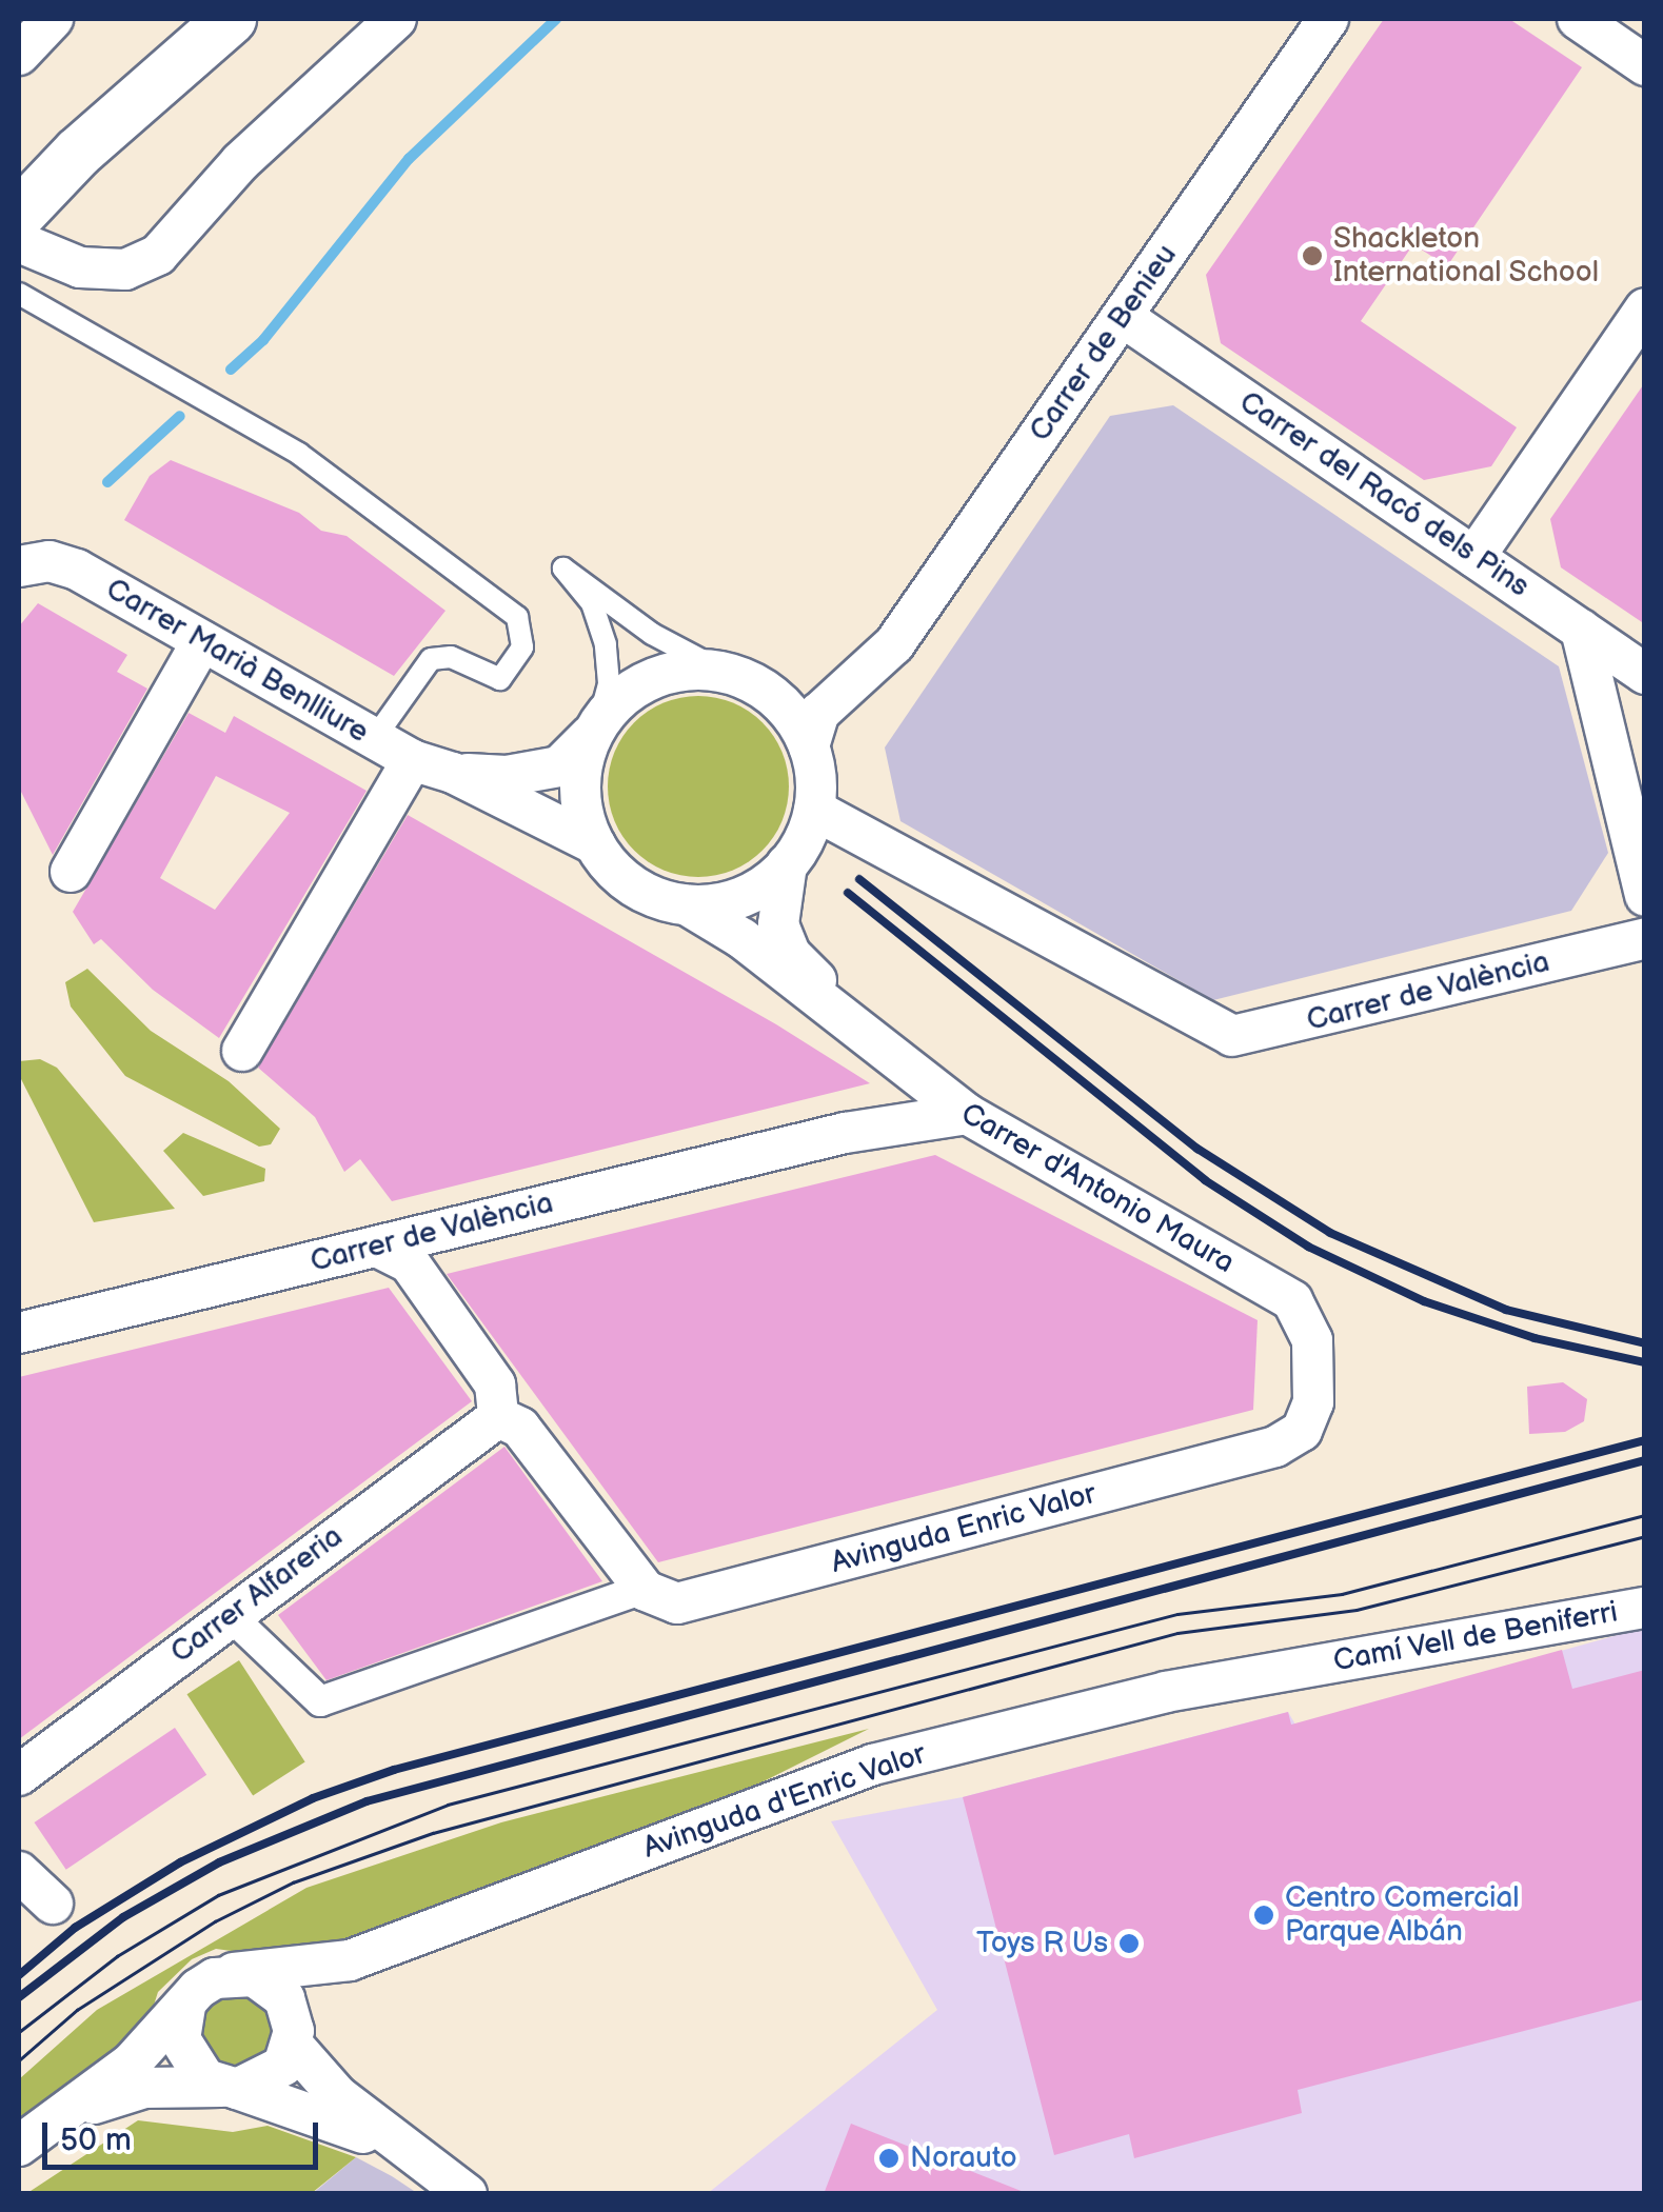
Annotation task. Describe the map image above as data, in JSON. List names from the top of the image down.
{
  "streets": {
    "street": [
      "Carrer de Benieu",
      "Carrer del Racó dels Pins",
      "Carrer Marià Benlliure",
      "Carrer de València",
      "Carrer d'Antonio Maura",
      "Avinguda Enric Valor",
      "Carrer Alfareria",
      "Camí Vell de Beniferri",
      "Avinguda d'Enric Valor"
    ]
  },
  "crossings": [
    ["Carrer de Benieu", "Carrer del Racó dels Pins"],
    ["Carrer de Benieu", "Carrer Marià Benlliure"],
    ["Carrer de Benieu", "Carrer de València"],
    ["Carrer de Benieu", "Carrer d'Antonio Maura"],
    ["Carrer Marià Benlliure", "Carrer de València"],
    ["Carrer Marià Benlliure", "Carrer d'Antonio Maura"],
    ["Carrer de València", "Carrer d'Antonio Maura"],
    ["Carrer d'Antonio Maura", "Avinguda Enric Valor"],
    ["Camí Vell de Beniferri", "Avinguda d'Enric Valor"]
  ],
  "places": [
    "Shackleton International School",
    "Centro Comercial Parque Albán",
    "Toys R Us",
    "Norauto"
  ],
  "scale_bar": "50 m"
}
